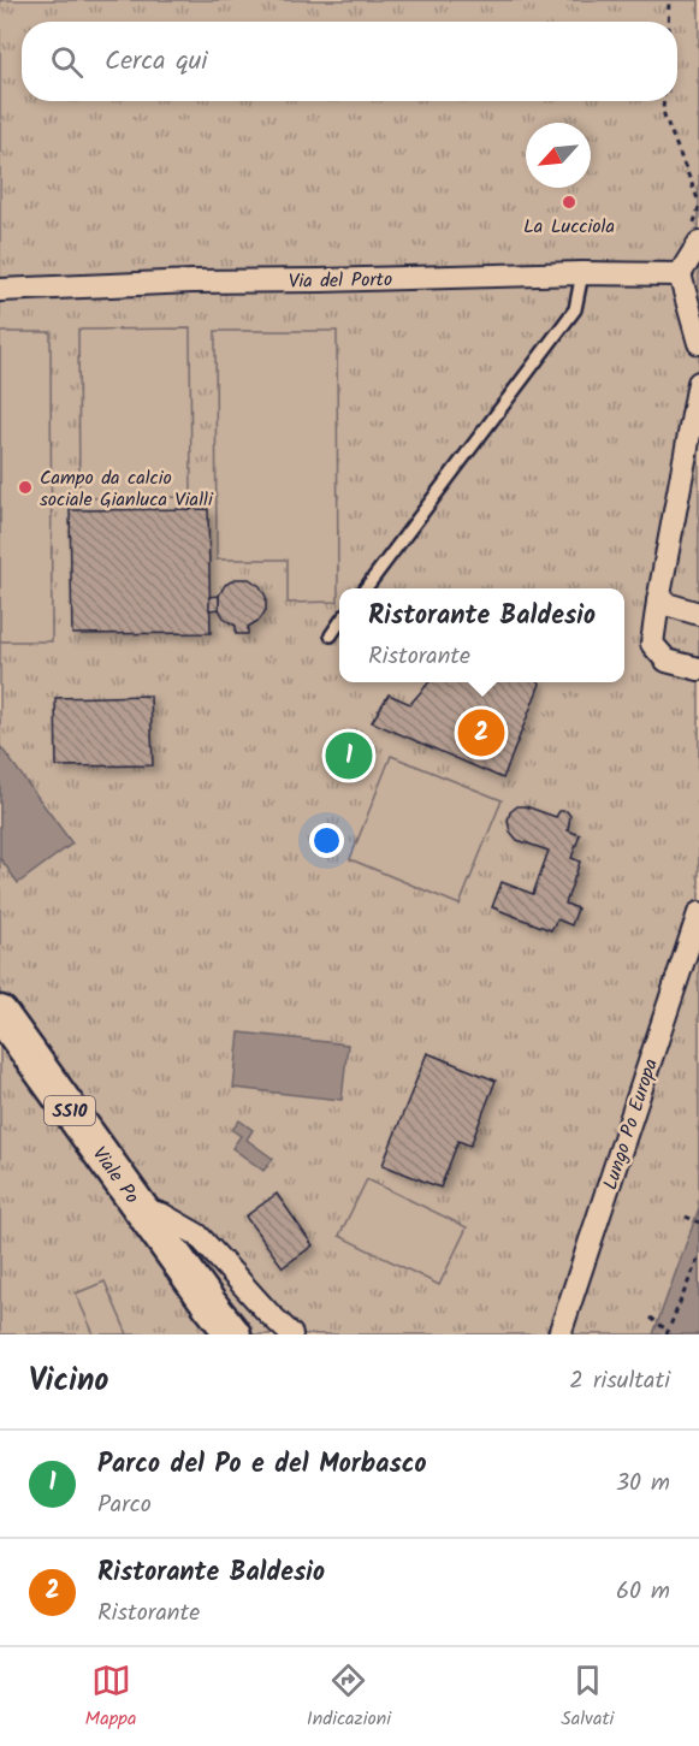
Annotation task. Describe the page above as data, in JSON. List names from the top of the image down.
{
  "streets": {
    "main road": ["SS10", "Viale Po"],
    "street": ["Via del Porto", "Lungo Po Europa"]
  },
  "places": ["La Lucciola", "Campo da calcio sociale Gianluca Vialli"],
  "north": "bottom left",
  "page": {
    "search": "Cerca qui",
    "popup": ["Ristorante Baldesio", "Ristorante"],
    "pins": ["2", "1"],
    "heading": ["Vicino", "2 risultati"],
    "list": [
      {
        "mark": "1",
        "name": "Parco del Po e del Morbasco",
        "note": "Parco",
        "value": "30 m"
      },
      {
        "mark": "2",
        "name": "Ristorante Baldesio",
        "note": "Ristorante",
        "value": "60 m"
      }
    ],
    "nav": ["Mappa", "Indicazioni", "Salvati"]
  }
}
